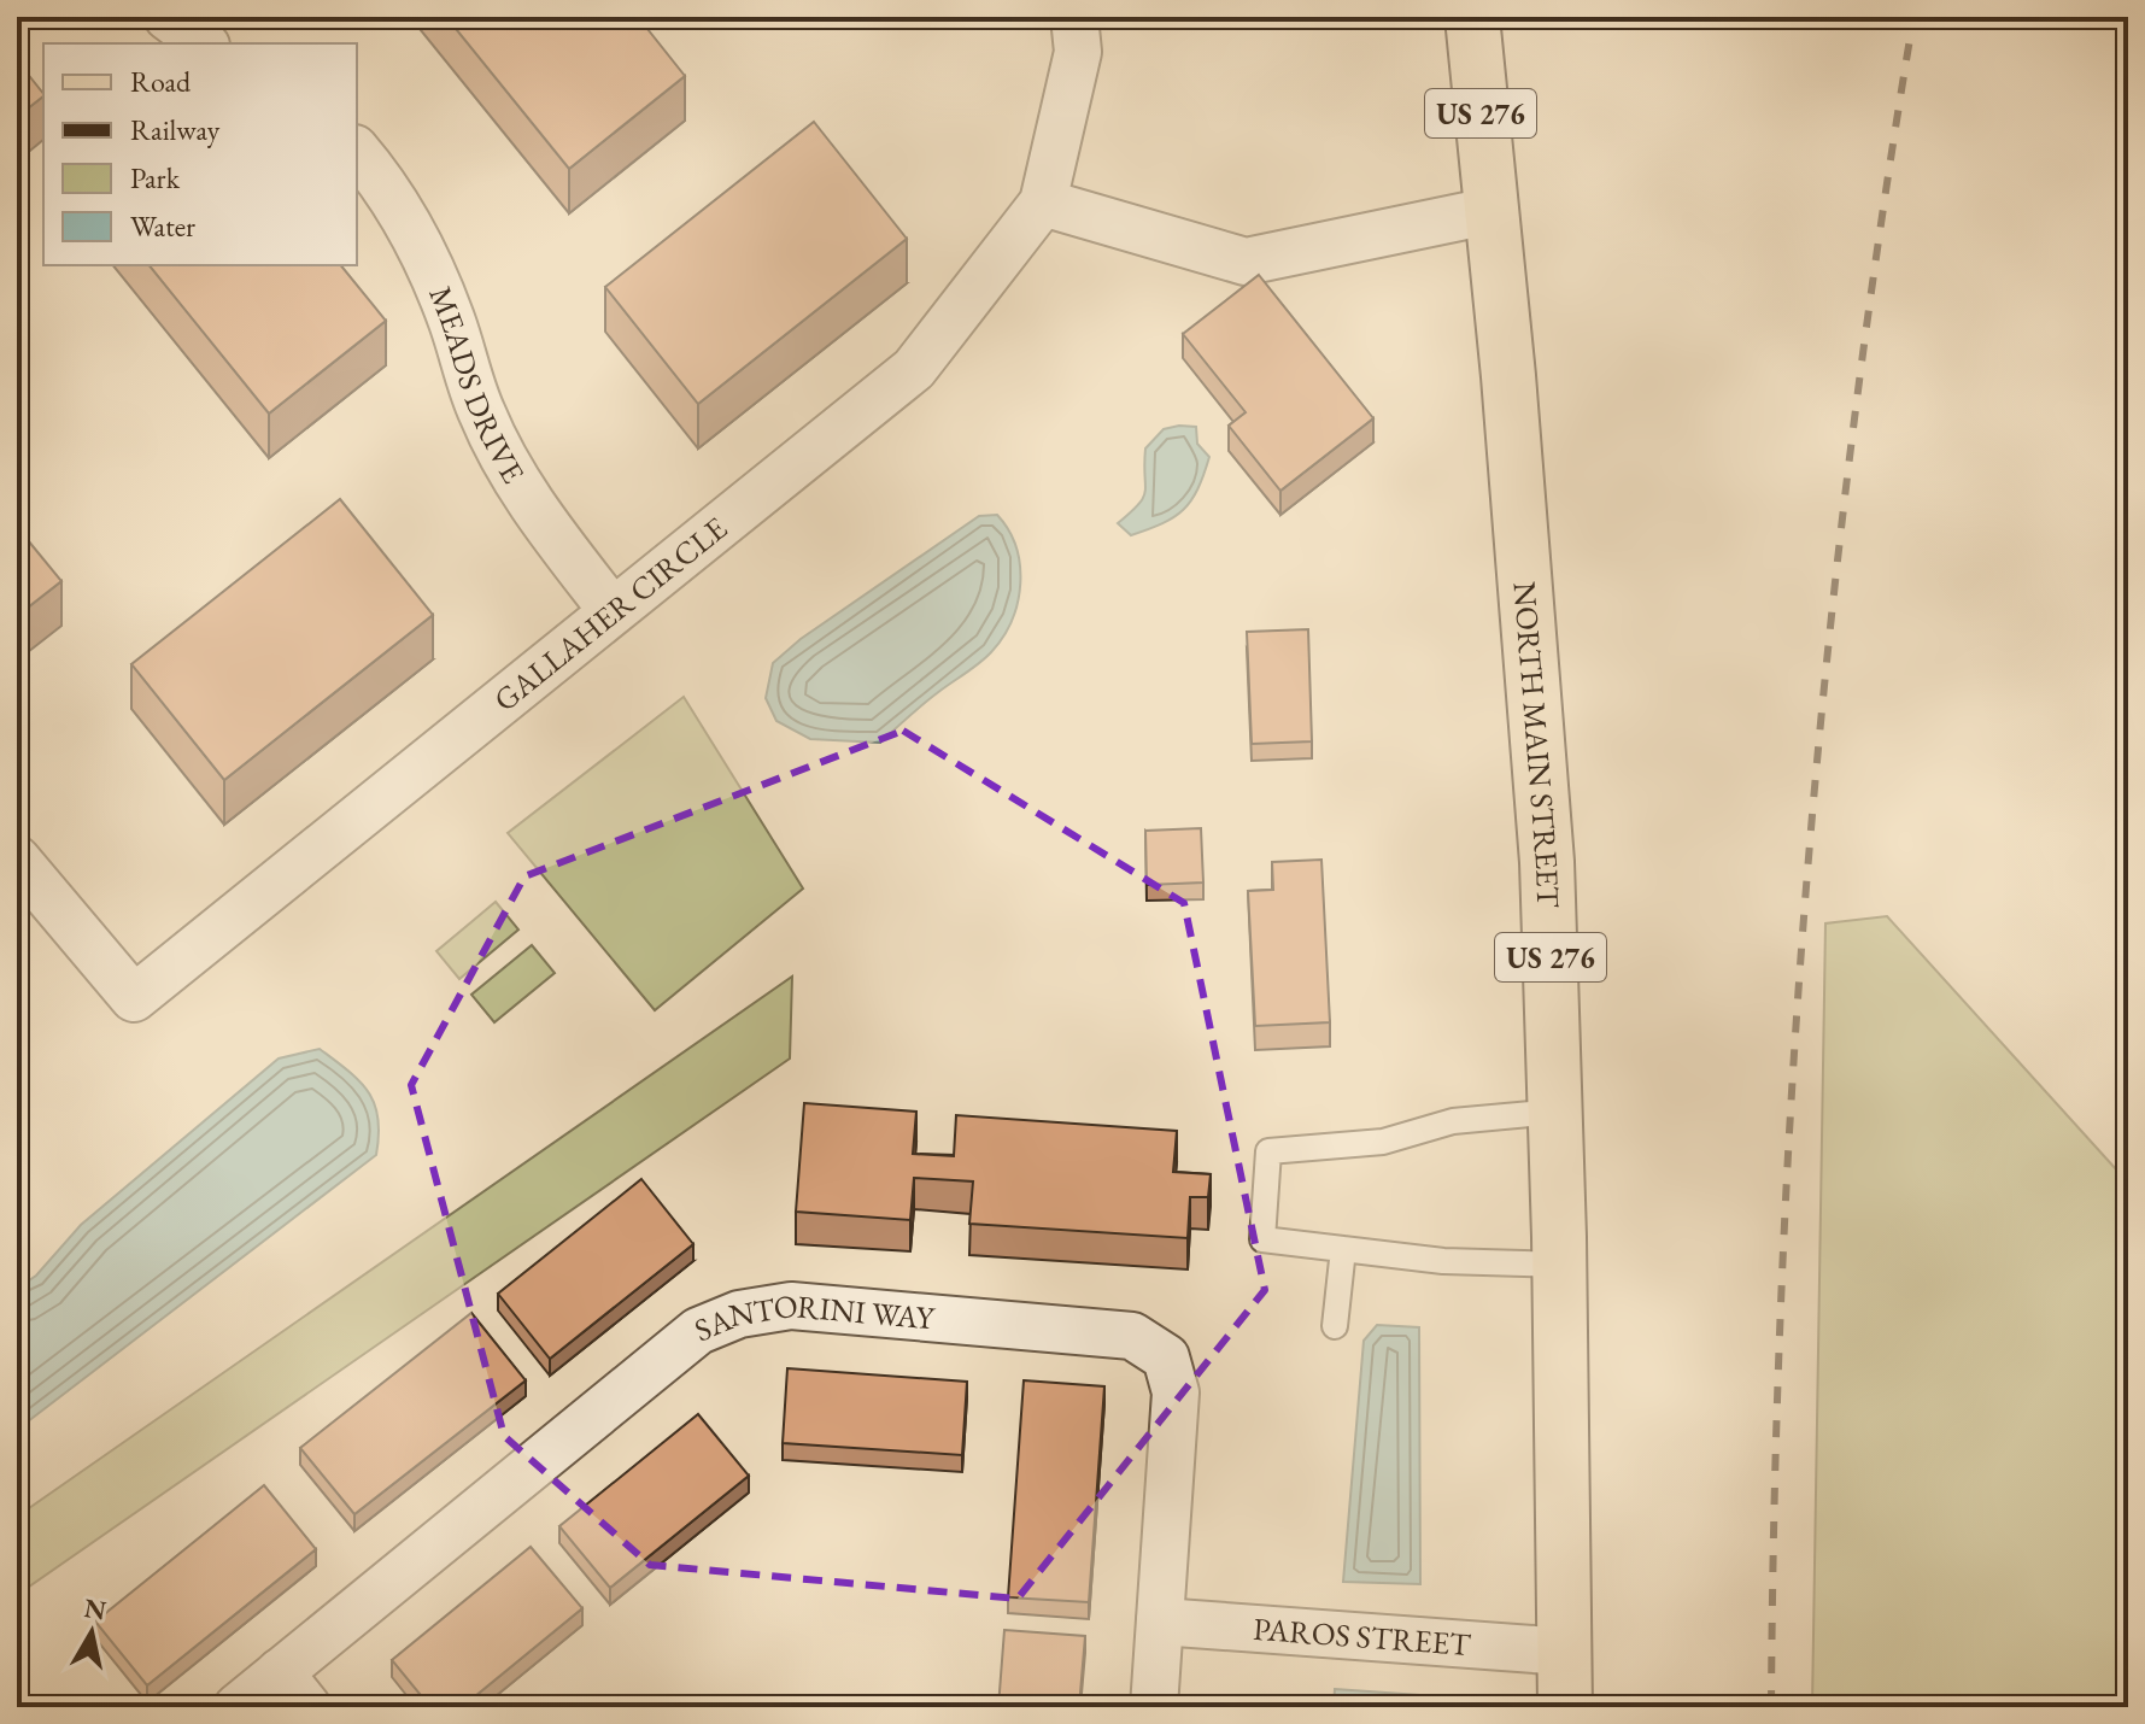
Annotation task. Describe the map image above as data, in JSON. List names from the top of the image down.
{
  "streets": {
    "main road": ["US 276", "NORTH MAIN STREET"],
    "street": [
      "MEADS DRIVE",
      "GALLAHER CIRCLE",
      "SANTORINI WAY",
      "PAROS STREET"
    ]
  },
  "crossings": [
    ["MEADS DRIVE", "GALLAHER CIRCLE"],
    ["NORTH MAIN STREET", "PAROS STREET"],
    ["SANTORINI WAY", "PAROS STREET"]
  ],
  "legend": [
    "Road",
    "Railway",
    "Park",
    "Water"
  ],
  "north": "top"
}
